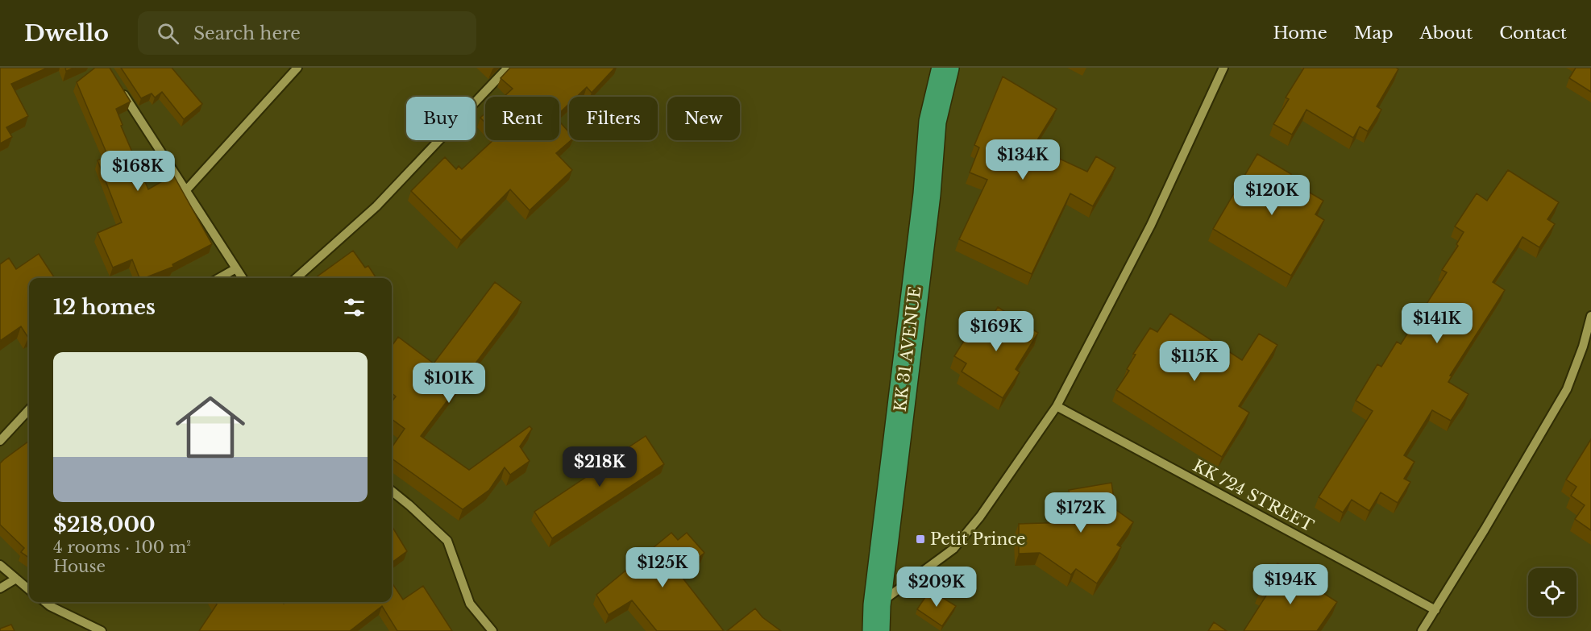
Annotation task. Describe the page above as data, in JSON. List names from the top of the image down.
{
  "streets": {
    "main road": ["KK 31 AVENUE"],
    "street": ["KK 724 STREET"]
  },
  "places": {
    "transit": ["Petit Prince"]
  },
  "page": {
    "header": "Dwello",
    "search": "Search here",
    "nav": [
      "Home",
      "Map",
      "About",
      "Contact"
    ],
    "chip": [
      "Buy",
      "Rent",
      "Filters",
      "New"
    ],
    "price": [
      "$134K",
      "$168K",
      "$120K",
      "$141K",
      "$169K",
      "$115K",
      "$101K",
      "$218K",
      "$172K",
      "$125K",
      "$194K",
      "$209K"
    ],
    "heading": "12 homes",
    "list": [
      {
        "name": "$218,000",
        "note": "4 rooms · 100 m² · House"
      }
    ]
  }
}
